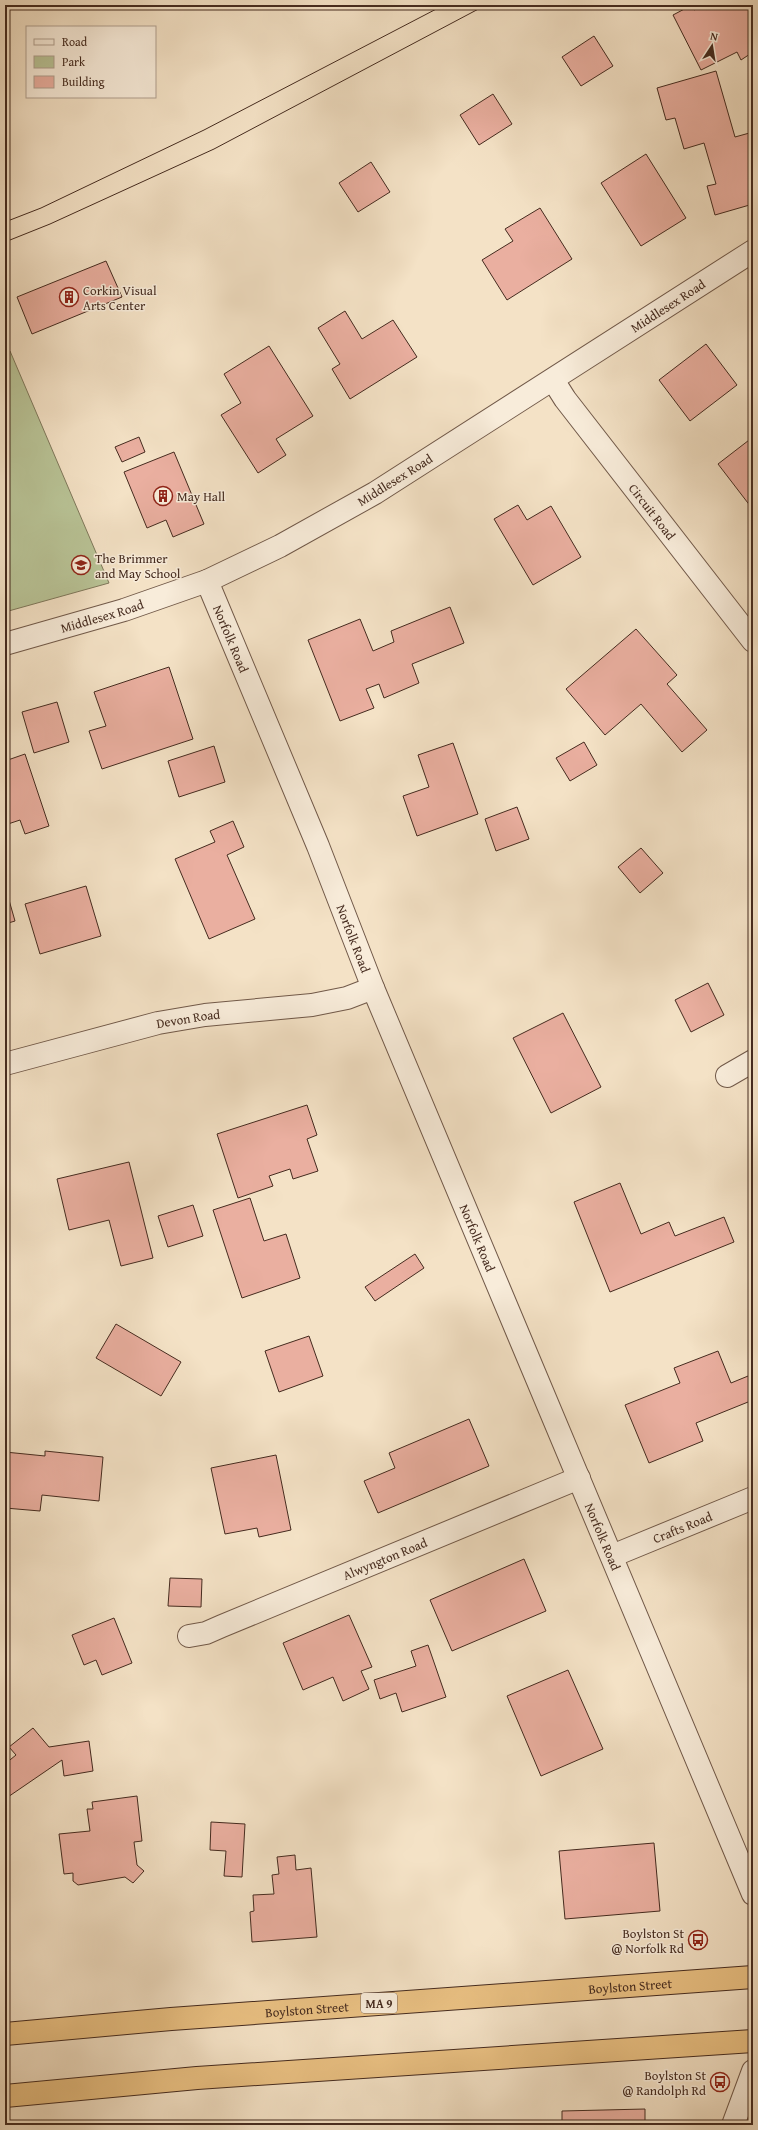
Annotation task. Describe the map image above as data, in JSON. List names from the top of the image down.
{
  "streets": {
    "highway": ["Boylston Street", "MA 9"],
    "street": [
      "Middlesex Road",
      "Circuit Road",
      "Norfolk Road",
      "Devon Road",
      "Crafts Road",
      "Alwyngton Road"
    ]
  },
  "crossings": [
    ["Middlesex Road", "Circuit Road"],
    ["Middlesex Road", "Norfolk Road"],
    ["Norfolk Road", "Devon Road"],
    ["Norfolk Road", "Crafts Road"],
    ["Norfolk Road", "Alwyngton Road"]
  ],
  "places": {
    "building": ["Corkin Visual Arts Center", "May Hall"],
    "school or university": ["The Brimmer and May School"],
    "bus stop": ["Boylston St @ Norfolk Rd", "Boylston St @ Randolph Rd"]
  },
  "legend": ["Road", "Park", "Building"],
  "north": "top"
}
